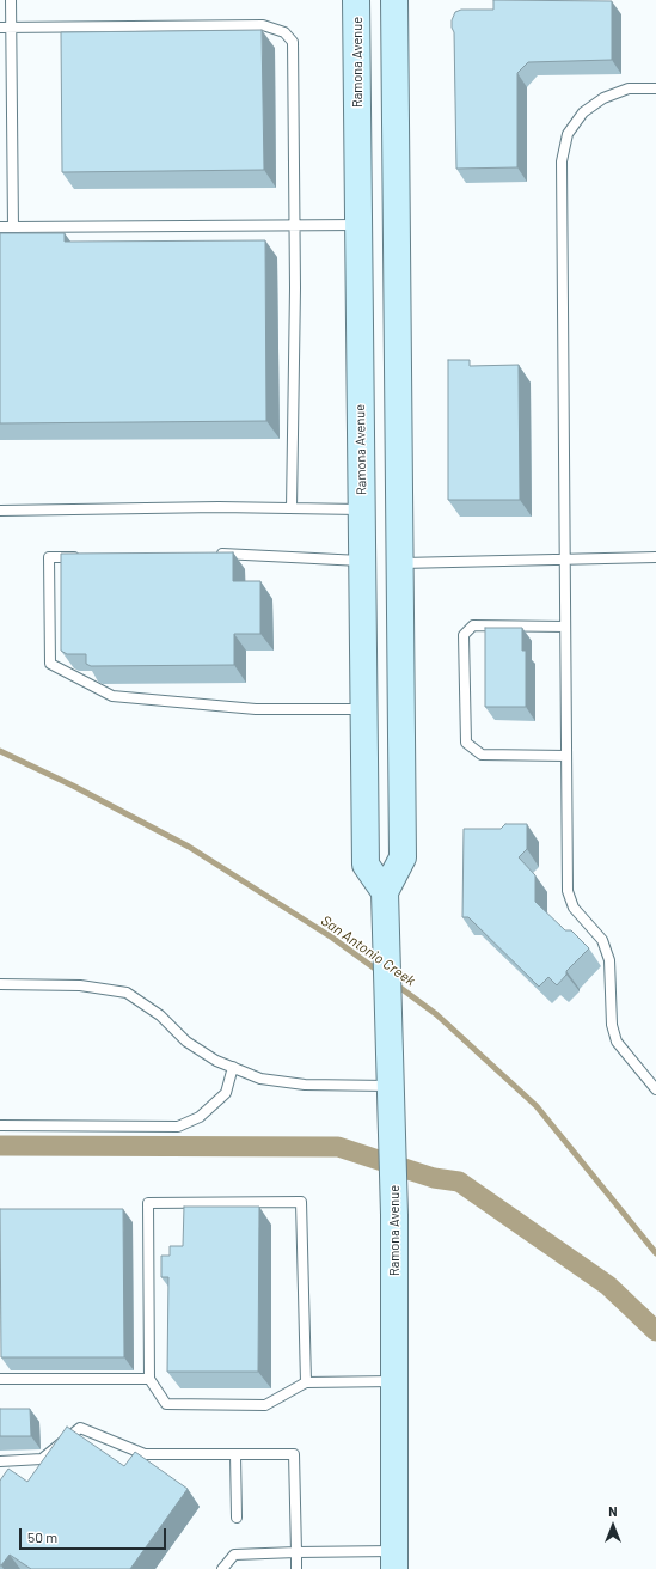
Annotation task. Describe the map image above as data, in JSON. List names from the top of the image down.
{
  "streets": {
    "main road": ["Ramona Avenue"]
  },
  "water": ["San Antonio Creek"],
  "scale_bar": "50 m",
  "north": "top"
}
